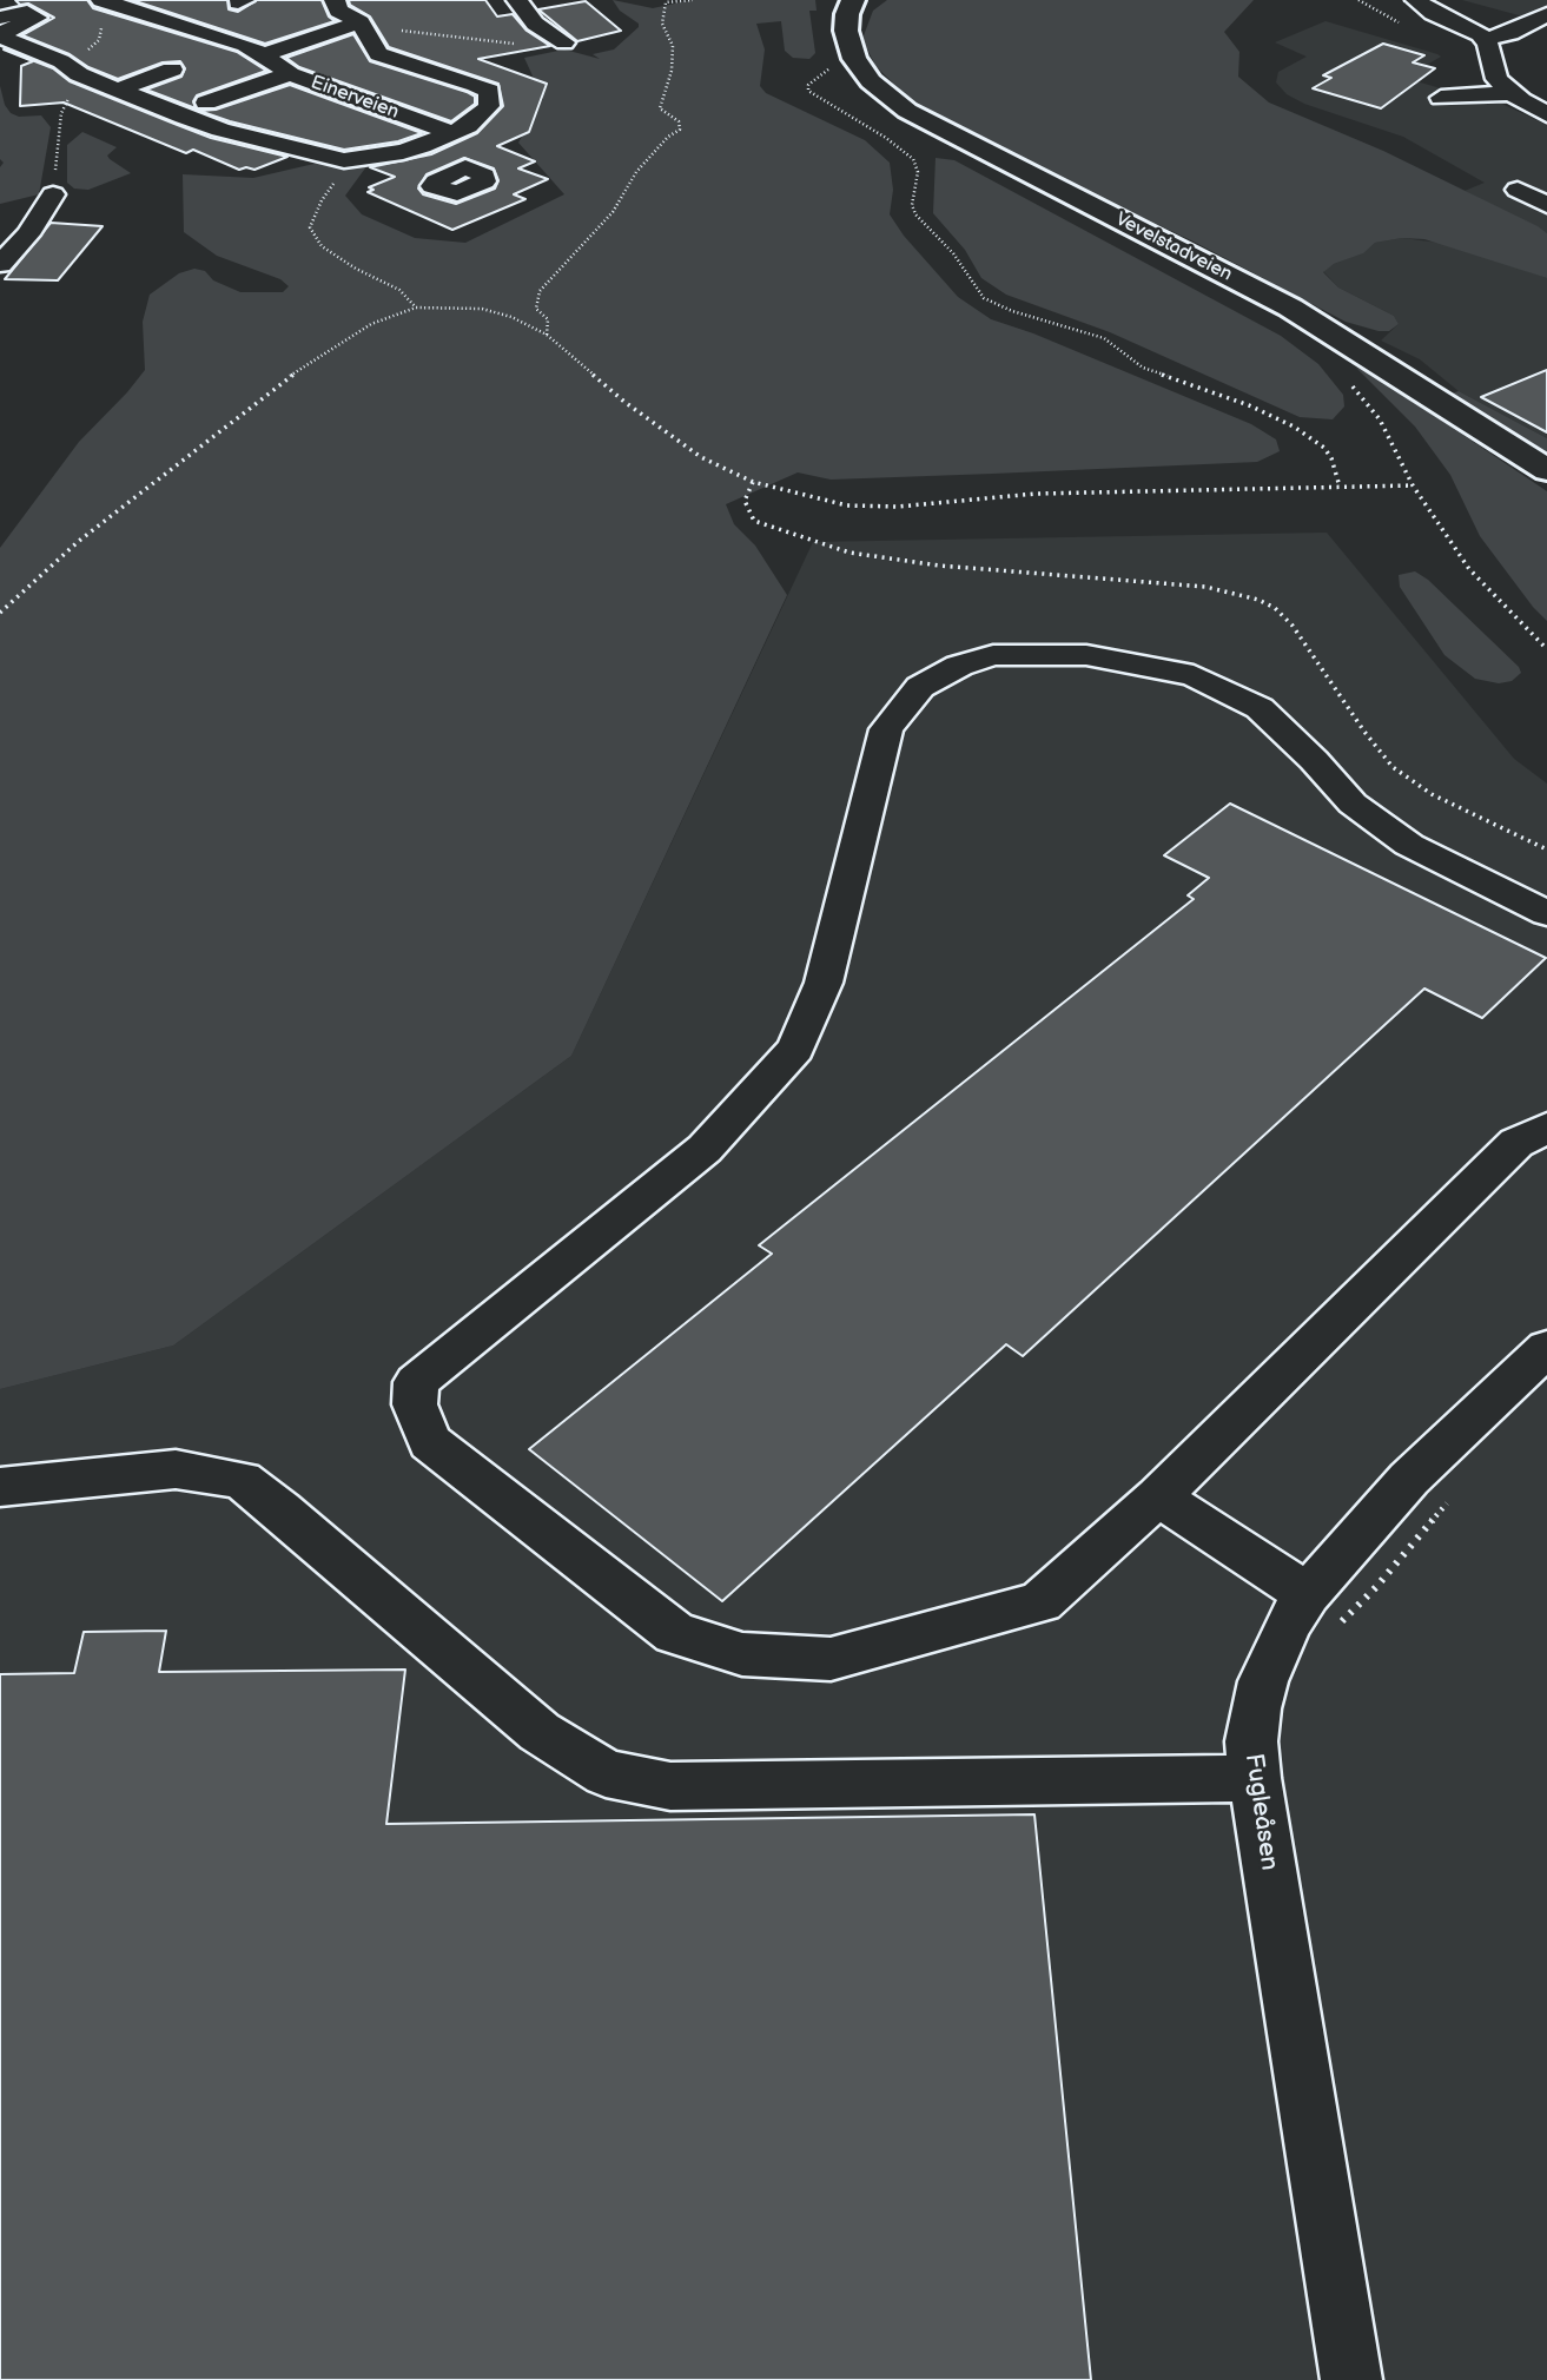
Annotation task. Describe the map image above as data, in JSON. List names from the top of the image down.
{
  "streets": {
    "main road": ["Vevelstadveien"],
    "street": ["Einerveien", "Fugleåsen"]
  }
}
